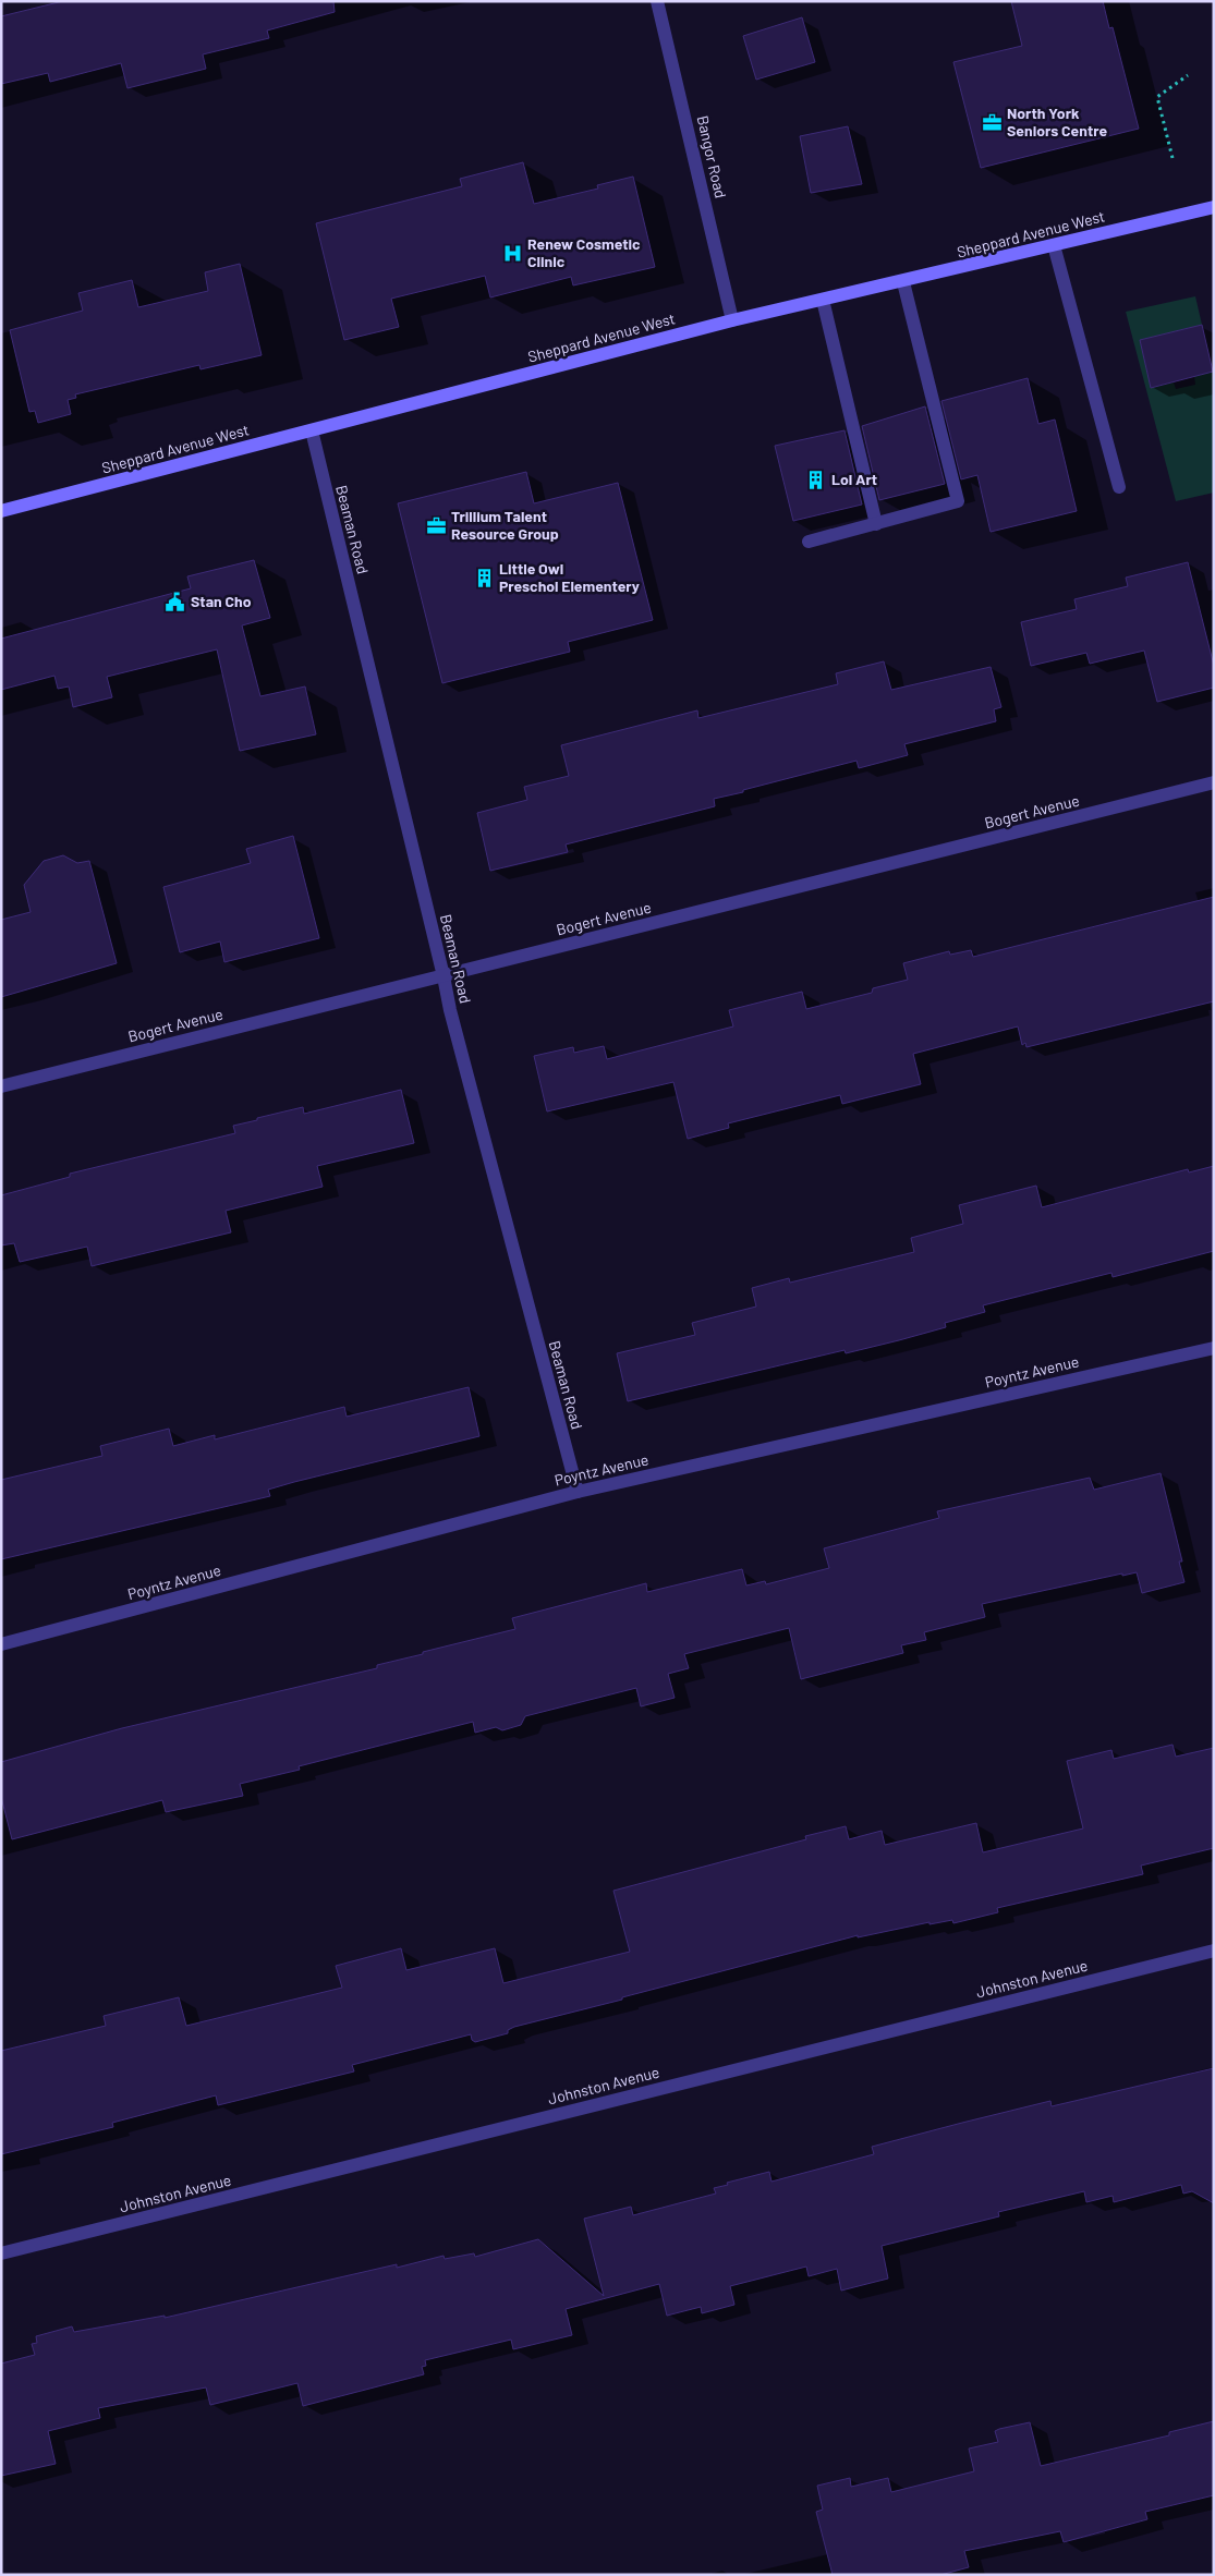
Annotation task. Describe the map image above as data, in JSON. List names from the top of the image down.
{
  "streets": {
    "main road": ["Sheppard Avenue West"],
    "street": [
      "Bangor Road",
      "Beaman Road",
      "Bogert Avenue",
      "Poyntz Avenue",
      "Johnston Avenue"
    ]
  },
  "crossings": [
    ["Bangor Road", "Sheppard Avenue West"],
    ["Sheppard Avenue West", "Beaman Road"],
    ["Beaman Road", "Bogert Avenue"],
    ["Beaman Road", "Poyntz Avenue"]
  ],
  "places": {
    "office": ["North York Seniors Centre", "Trillium Talent Resource Group"],
    "hospital": ["Renew Cosmetic Clinic"],
    "building": ["Lol Art", "Little Owl Preschol Elementery"],
    "public building": ["Stan Cho"]
  }
}
